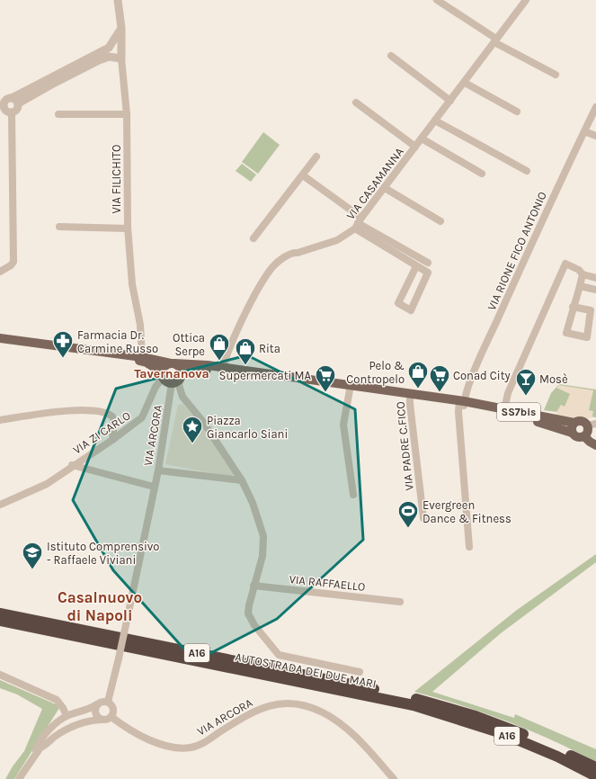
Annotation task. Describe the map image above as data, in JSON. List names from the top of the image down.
{
  "streets": {
    "highway": ["A16", "AUTOSTRADA DEI DUE MARI"],
    "main road": ["SS7bis"],
    "street": [
      "VIA FILICHITO",
      "VIA CASAMANNA",
      "VIA RIONE FICO ANTONIO",
      "VIA ZI CARLO",
      "VIA ARCORA",
      "VIA PADRE C.FICO",
      "VIA RAFFAELLO"
    ]
  },
  "crossings": [
    ["VIA FILICHITO", "SS7bis"],
    ["VIA CASAMANNA", "SS7bis"],
    ["VIA RIONE FICO ANTONIO", "SS7bis"],
    ["SS7bis", "VIA ZI CARLO"],
    ["SS7bis", "VIA ARCORA"],
    ["SS7bis", "VIA PADRE C.FICO"],
    ["VIA ZI CARLO", "VIA ARCORA"]
  ],
  "districts": ["Tavernanova", "Casalnuovo di Napoli"],
  "places": {
    "pharmacy": ["Farmacia Dr. Carmine Russo"],
    "shop": ["Ottica Serpe", "Rita", "Pelo & Contropelo"],
    "supermarket": ["Supermercati MA", "Conad City"],
    "bar": ["Mosè"],
    "place": ["Piazza Giancarlo Siani"],
    "sports": ["Evergreen Dance & Fitness"],
    "school or university": ["Istituto Comprensivo - Raffaele Viviani"]
  }
}
